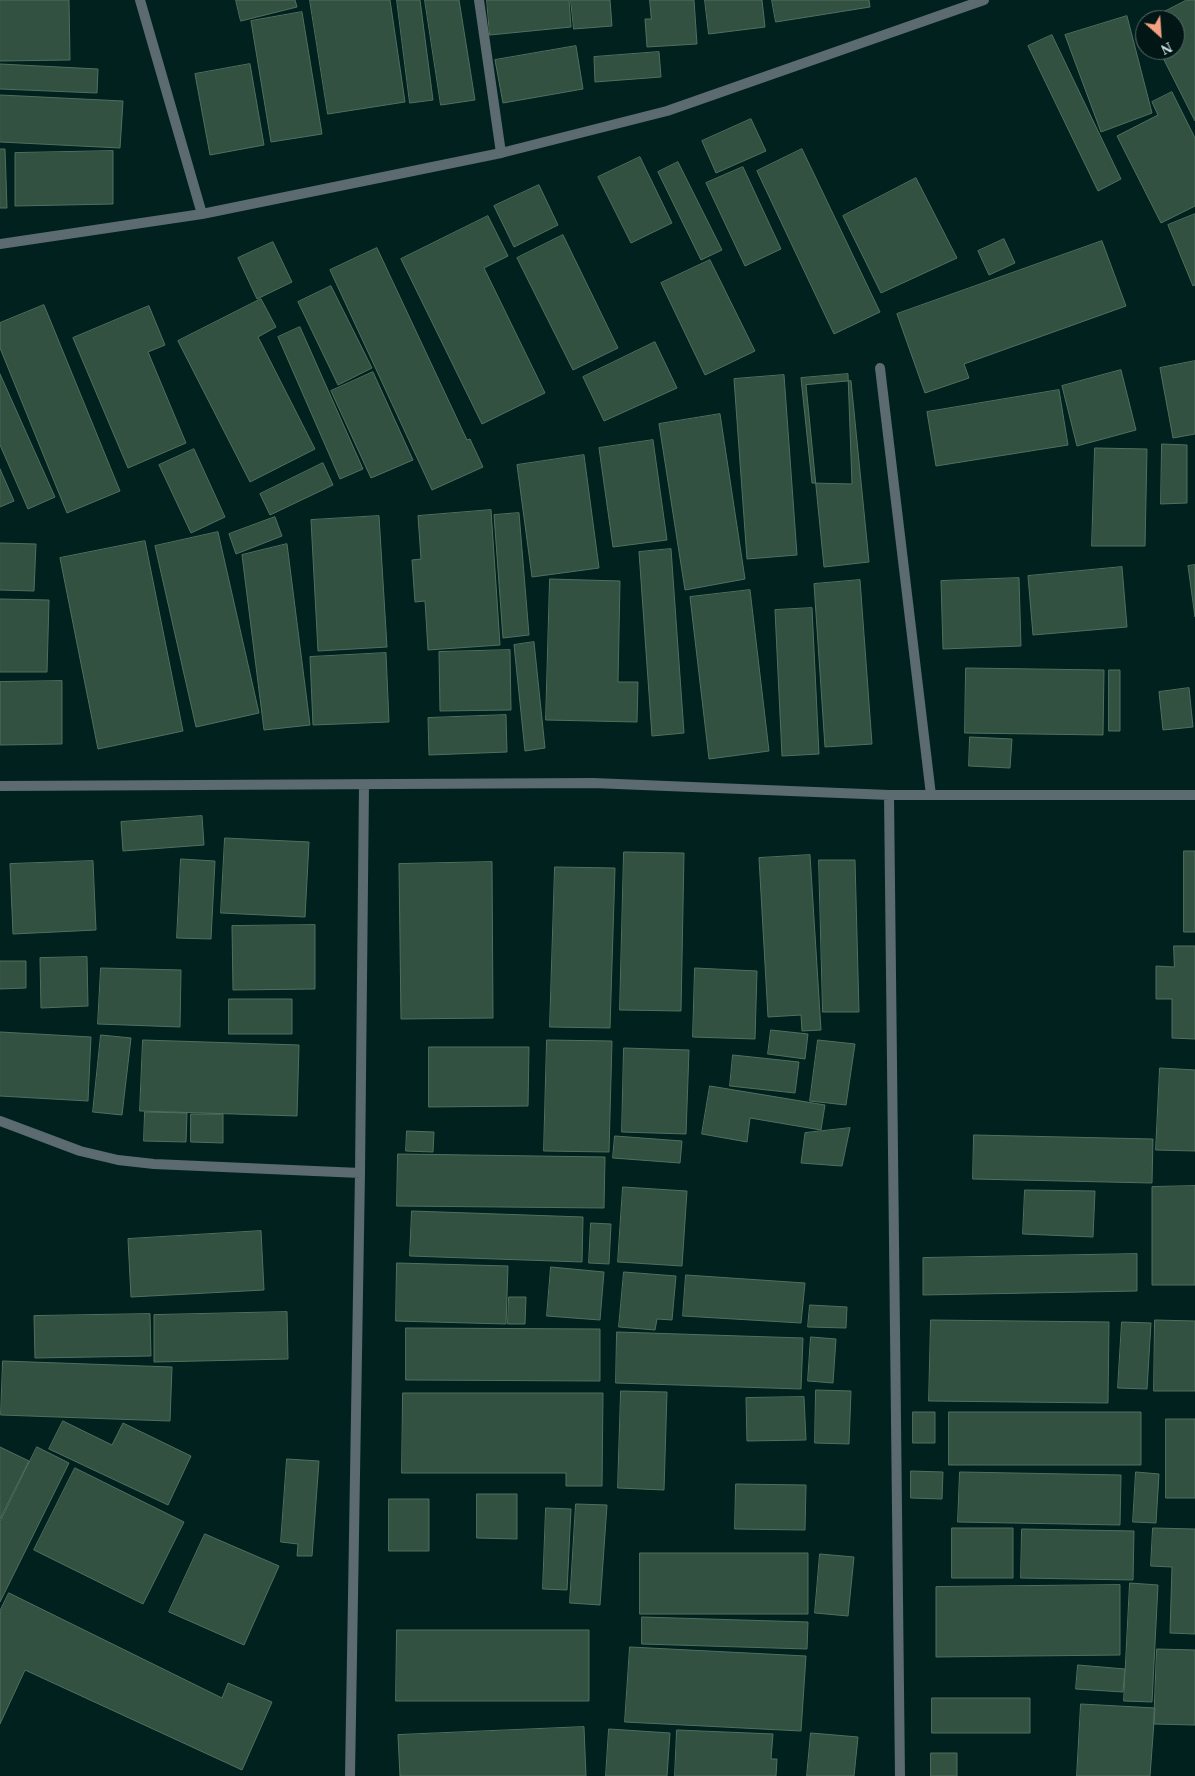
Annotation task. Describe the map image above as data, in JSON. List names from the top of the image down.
{
  "north": "bottom right"
}
